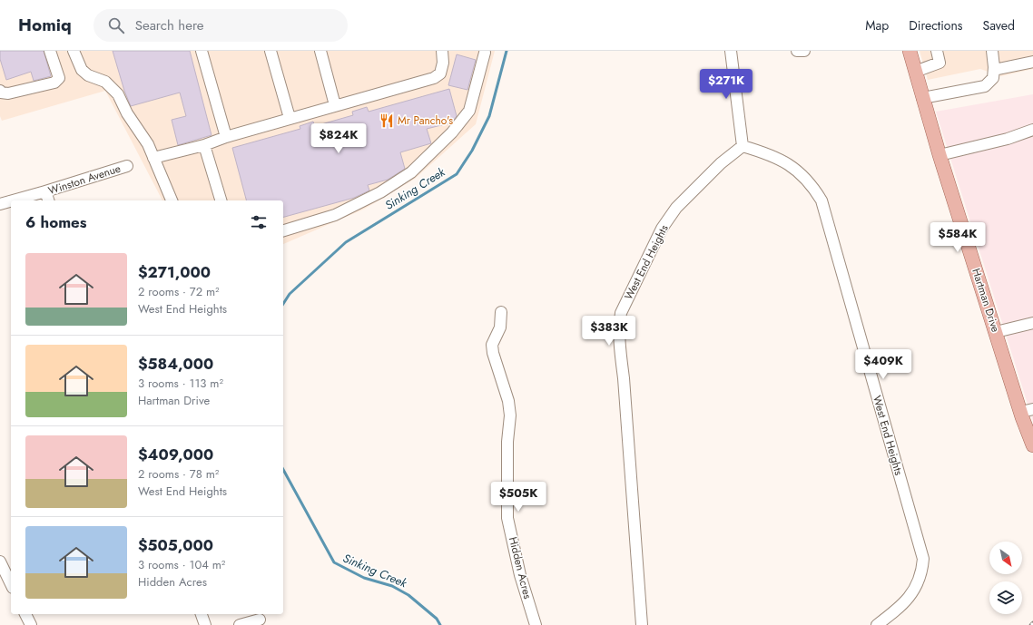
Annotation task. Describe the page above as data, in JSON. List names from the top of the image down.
{
  "streets": {
    "main road": ["Hartman Drive"],
    "street": ["Winston Avenue", "West End Heights", "Hidden Acres"]
  },
  "water": ["Sinking Creek"],
  "places": {
    "restaurant": ["Mr Pancho's"]
  },
  "north": "bottom right",
  "page": {
    "header": "Homiq",
    "search": "Search here",
    "nav": ["Map", "Directions", "Saved"],
    "price": [
      "$271K",
      "$824K",
      "$584K",
      "$383K",
      "$409K",
      "$505K"
    ],
    "heading": "6 homes",
    "list": [
      {
        "name": "$271,000",
        "note": "2 rooms · 72 m² · West End Heights"
      },
      {
        "name": "$584,000",
        "note": "3 rooms · 113 m² · Hartman Drive"
      },
      {
        "name": "$409,000",
        "note": "2 rooms · 78 m² · West End Heights"
      },
      {
        "name": "$505,000",
        "note": "3 rooms · 104 m² · Hidden Acres"
      }
    ]
  }
}
